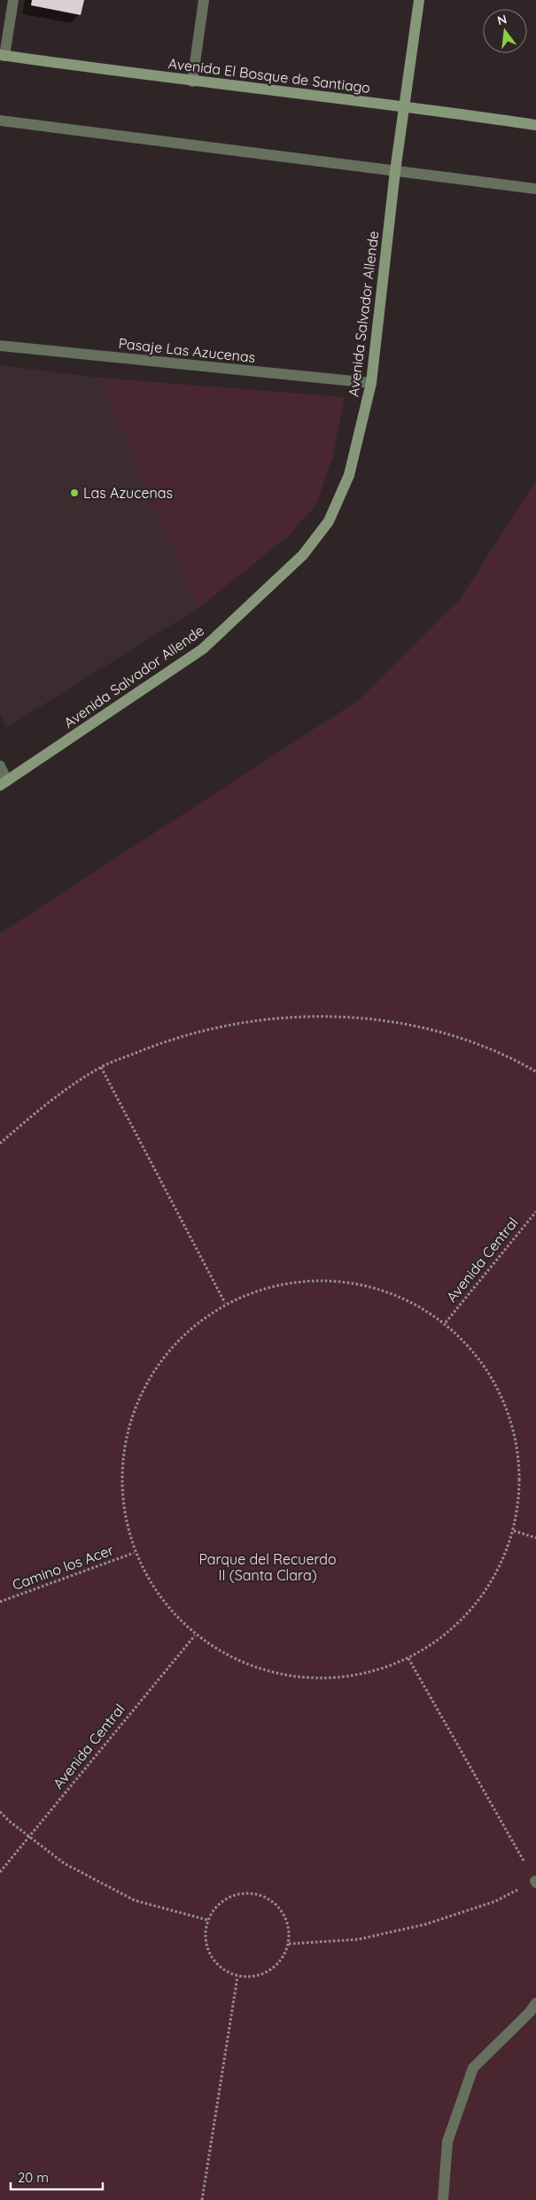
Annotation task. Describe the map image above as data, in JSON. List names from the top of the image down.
{
  "streets": {
    "street": ["Avenida El Bosque de Santiago", "Avenida Salvador Allende", "Pasaje Las Azucenas"],
    "path": ["Avenida Central", "Camino los Acer"]
  },
  "crossings": [
    ["Avenida El Bosque de Santiago", "Avenida Salvador Allende"],
    ["Avenida Salvador Allende", "Pasaje Las Azucenas"]
  ],
  "parks": ["Parque del Recuerdo II (Santa Clara)"],
  "places": ["Las Azucenas"],
  "scale_bar": "20 m",
  "north": "top"
}
